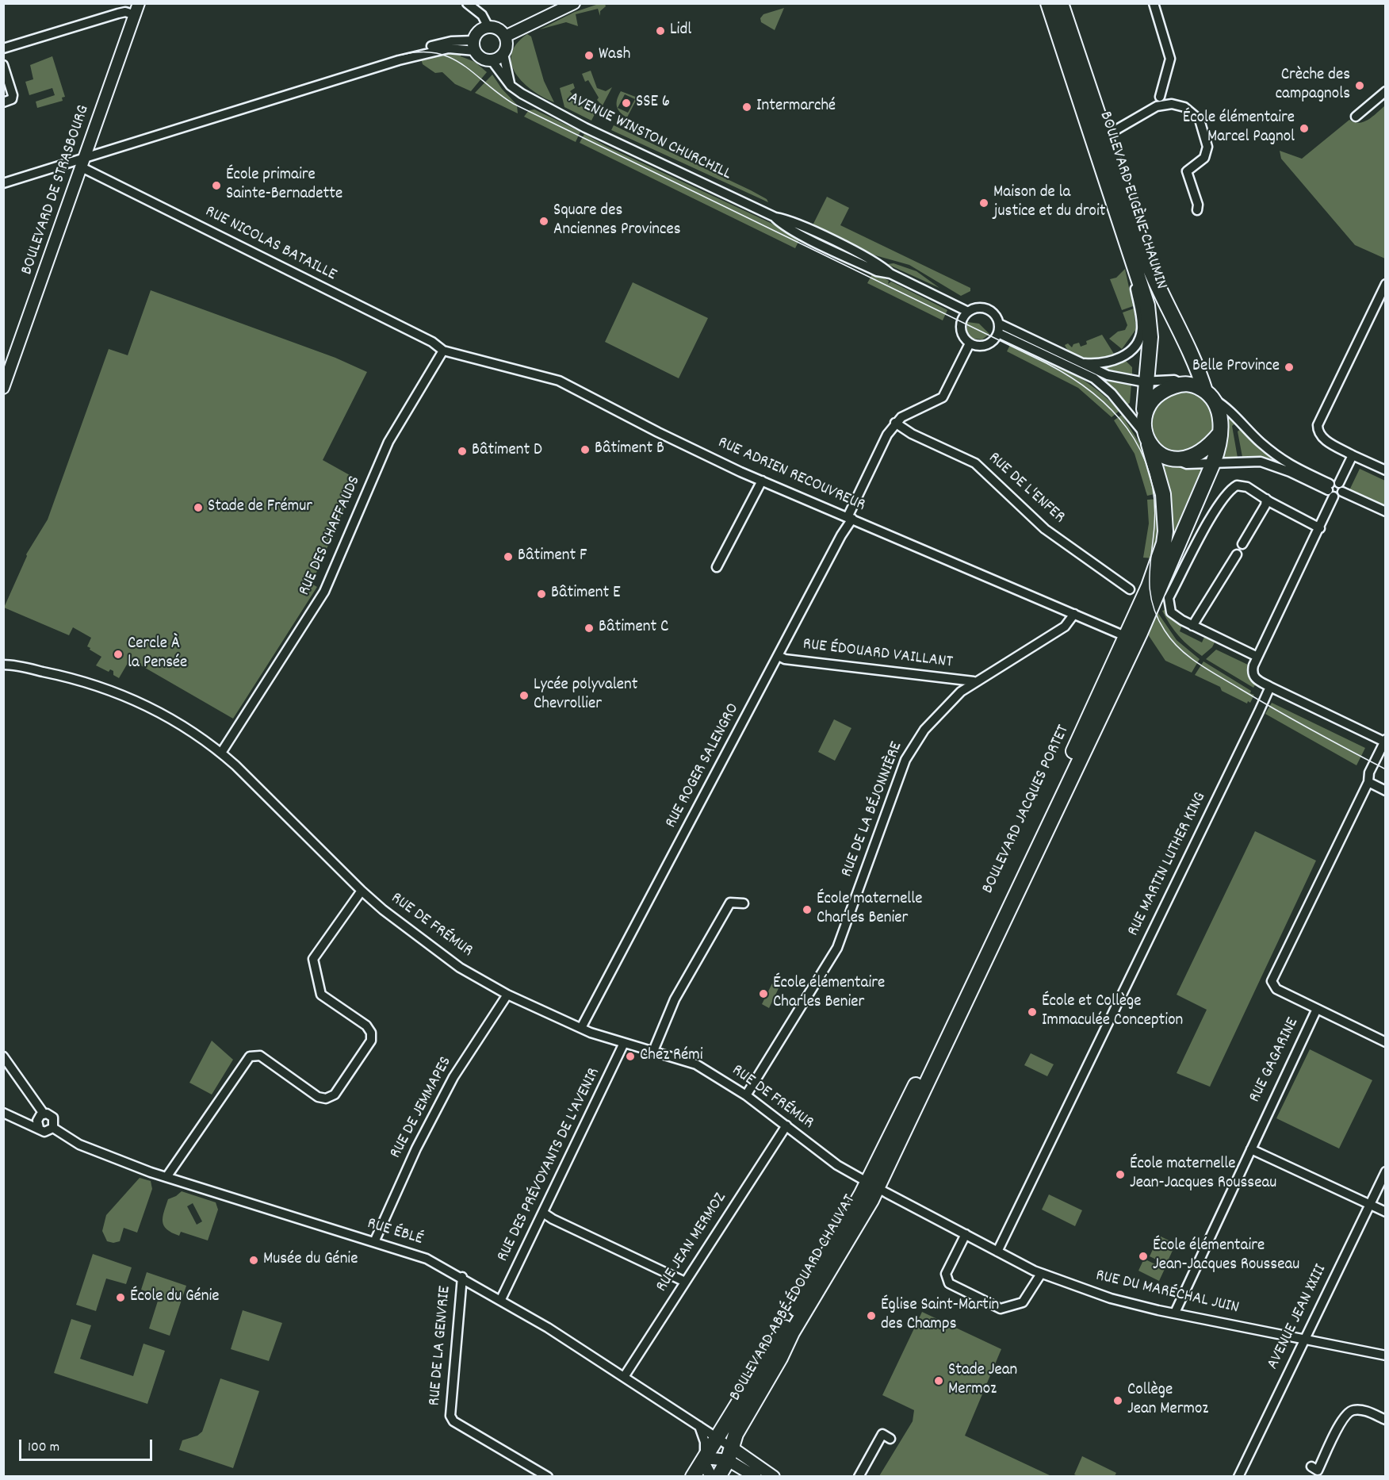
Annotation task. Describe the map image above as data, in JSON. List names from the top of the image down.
{
  "streets": {
    "main road": [
      "AVENUE WINSTON CHURCHILL",
      "BOULEVARD EUGÈNE CHAUMIN",
      "BOULEVARD JACQUES PORTET",
      "BOULEVARD ABBÉ ÉDOUARD CHAUVAT"
    ],
    "street": [
      "BOULEVARD DE STRASBOURG",
      "RUE NICOLAS BATAILLE",
      "RUE ADRIEN RECOUVREUR",
      "RUE DE L'ENFER",
      "RUE DES CHAFFAUDS",
      "RUE ÉDOUARD VAILLANT",
      "RUE ROGER SALENGRO",
      "RUE DE LA BÉJONNIÈRE",
      "RUE MARTIN LUTHER KING",
      "RUE DE FRÉMUR",
      "RUE GAGARINE",
      "RUE DE JEMMAPES",
      "RUE DES PRÉVOYANTS DE L'AVENIR",
      "RUE ÉBLÉ",
      "RUE JEAN MERMOZ",
      "RUE DU MARÉCHAL JUIN",
      "AVENUE JEAN XXIII",
      "RUE DE LA GENVRIE"
    ]
  },
  "crossings": [
    ["AVENUE WINSTON CHURCHILL", "BOULEVARD EUGÈNE CHAUMIN"],
    ["AVENUE WINSTON CHURCHILL", "BOULEVARD JACQUES PORTET"],
    ["BOULEVARD DE STRASBOURG", "RUE NICOLAS BATAILLE"],
    ["BOULEVARD EUGÈNE CHAUMIN", "BOULEVARD JACQUES PORTET"],
    ["RUE NICOLAS BATAILLE", "RUE ADRIEN RECOUVREUR"],
    ["RUE NICOLAS BATAILLE", "RUE DES CHAFFAUDS"],
    ["RUE ADRIEN RECOUVREUR", "RUE DES CHAFFAUDS"],
    ["RUE ADRIEN RECOUVREUR", "RUE ROGER SALENGRO"],
    ["RUE ADRIEN RECOUVREUR", "RUE DE LA BÉJONNIÈRE"],
    ["RUE ADRIEN RECOUVREUR", "BOULEVARD JACQUES PORTET"],
    ["RUE DE L'ENFER", "RUE ROGER SALENGRO"],
    ["RUE DES CHAFFAUDS", "RUE DE FRÉMUR"],
    ["RUE ÉDOUARD VAILLANT", "RUE ROGER SALENGRO"],
    ["RUE ÉDOUARD VAILLANT", "RUE DE LA BÉJONNIÈRE"],
    ["RUE ROGER SALENGRO", "RUE DE FRÉMUR"],
    ["RUE DE LA BÉJONNIÈRE", "RUE DE FRÉMUR"],
    ["BOULEVARD JACQUES PORTET", "RUE DE FRÉMUR"],
    ["BOULEVARD JACQUES PORTET", "RUE DU MARÉCHAL JUIN"],
    ["BOULEVARD JACQUES PORTET", "BOULEVARD ABBÉ ÉDOUARD CHAUVAT"],
    ["RUE MARTIN LUTHER KING", "RUE DU MARÉCHAL JUIN"],
    ["RUE DE FRÉMUR", "RUE DE JEMMAPES"],
    ["RUE DE FRÉMUR", "RUE DES PRÉVOYANTS DE L'AVENIR"],
    ["RUE DE FRÉMUR", "RUE JEAN MERMOZ"],
    ["RUE DE FRÉMUR", "RUE DU MARÉCHAL JUIN"],
    ["RUE DE FRÉMUR", "BOULEVARD ABBÉ ÉDOUARD CHAUVAT"],
    ["RUE GAGARINE", "RUE DU MARÉCHAL JUIN"],
    ["RUE DE JEMMAPES", "RUE ÉBLÉ"],
    ["RUE DES PRÉVOYANTS DE L'AVENIR", "RUE ÉBLÉ"],
    ["RUE ÉBLÉ", "RUE JEAN MERMOZ"],
    ["RUE ÉBLÉ", "RUE DE LA GENVRIE"],
    ["RUE DU MARÉCHAL JUIN", "BOULEVARD ABBÉ ÉDOUARD CHAUVAT"],
    ["RUE DU MARÉCHAL JUIN", "AVENUE JEAN XXIII"]
  ],
  "places": [
    "Lidl",
    "Wash",
    "Crèche des campagnols",
    "SSE 6",
    "Intermarché",
    "École élémentaire Marcel Pagnol",
    "École primaire Sainte-Bernadette",
    "Maison de la justice et du droit",
    "Square des Anciennes Provinces",
    "Belle Province",
    "Bâtiment B",
    "Bâtiment D",
    "Stade de Frémur",
    "Bâtiment F",
    "Bâtiment E",
    "Bâtiment C",
    "Cercle À la Pensée",
    "Lycée polyvalent Chevrollier",
    "École maternelle Charles Benier",
    "École élémentaire Charles Benier",
    "École et Collège Immaculée Conception",
    "Chez Rémi",
    "École maternelle Jean-Jacques Rousseau",
    "École élémentaire Jean-Jacques Rousseau",
    "Musée du Génie",
    "École du Génie",
    "Église Saint-Martin des Champs",
    "Stade Jean Mermoz",
    "Collège Jean Mermoz"
  ],
  "scale_bar": "100 m"
}
